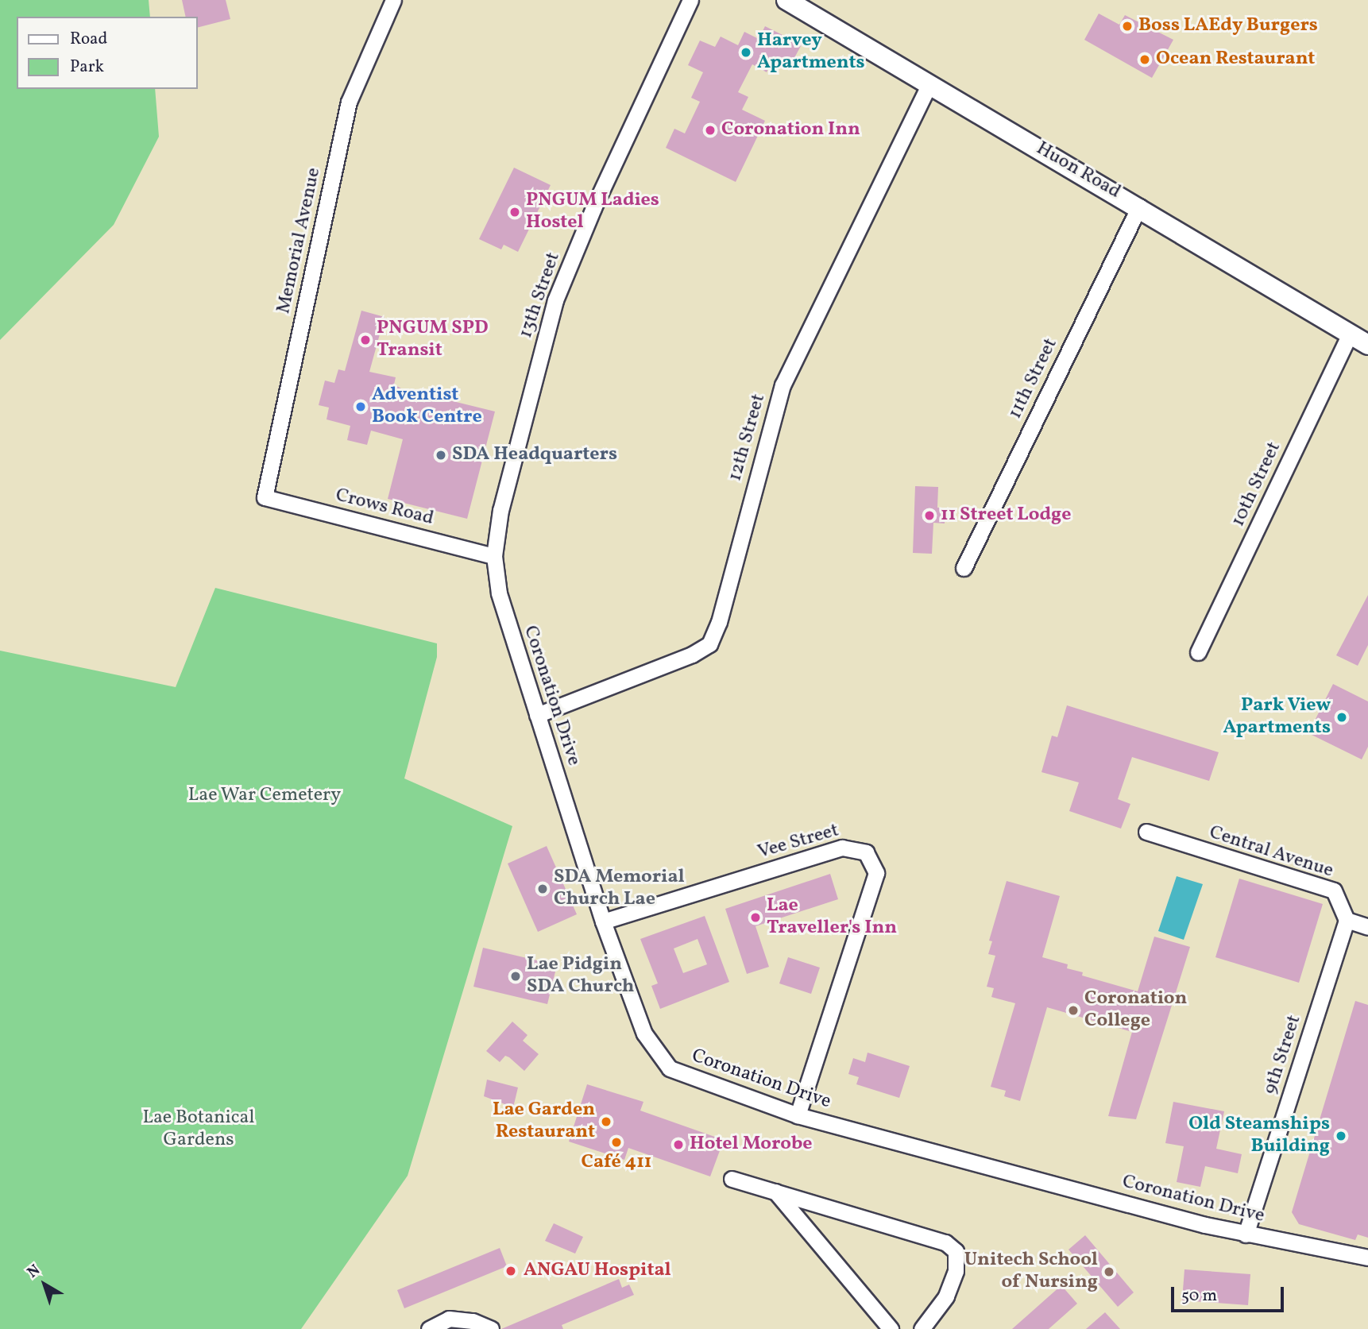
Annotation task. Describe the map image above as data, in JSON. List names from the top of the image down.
{
  "streets": {
    "main road": ["Huon Road"],
    "street": [
      "Memorial Avenue",
      "13th Street",
      "11th Street",
      "12th Street",
      "10th Street",
      "Crows Road",
      "Coronation Drive",
      "Vee Street",
      "Central Avenue",
      "9th Street"
    ]
  },
  "crossings": [
    ["Huon Road", "11th Street"],
    ["Huon Road", "12th Street"],
    ["Huon Road", "10th Street"],
    ["Memorial Avenue", "Crows Road"],
    ["13th Street", "Crows Road"],
    ["13th Street", "Coronation Drive"],
    ["12th Street", "Coronation Drive"],
    ["Crows Road", "Coronation Drive"],
    ["Coronation Drive", "Vee Street"],
    ["Coronation Drive", "9th Street"],
    ["Central Avenue", "9th Street"]
  ],
  "parks": ["Lae War Cemetery", "Lae Botanical Gardens"],
  "places": [
    "Boss LAEdy Burgers",
    "Harvey Apartments",
    "Ocean Restaurant",
    "Coronation Inn",
    "PNGUM Ladies Hostel",
    "PNGUM SPD Transit",
    "Adventist Book Centre",
    "SDA Headquarters",
    "11 Street Lodge",
    "Park View Apartments",
    "SDA Memorial Church Lae",
    "Lae Traveller's Inn",
    "Lae Pidgin SDA Church",
    "Coronation College",
    "Lae Garden Restaurant",
    "Old Steamships Building",
    "Café 411",
    "Hotel Morobe",
    "ANGAU Hospital",
    "Unitech School of Nursing"
  ],
  "legend": ["Road", "Park"],
  "scale_bar": "50 m",
  "north": "top left"
}
